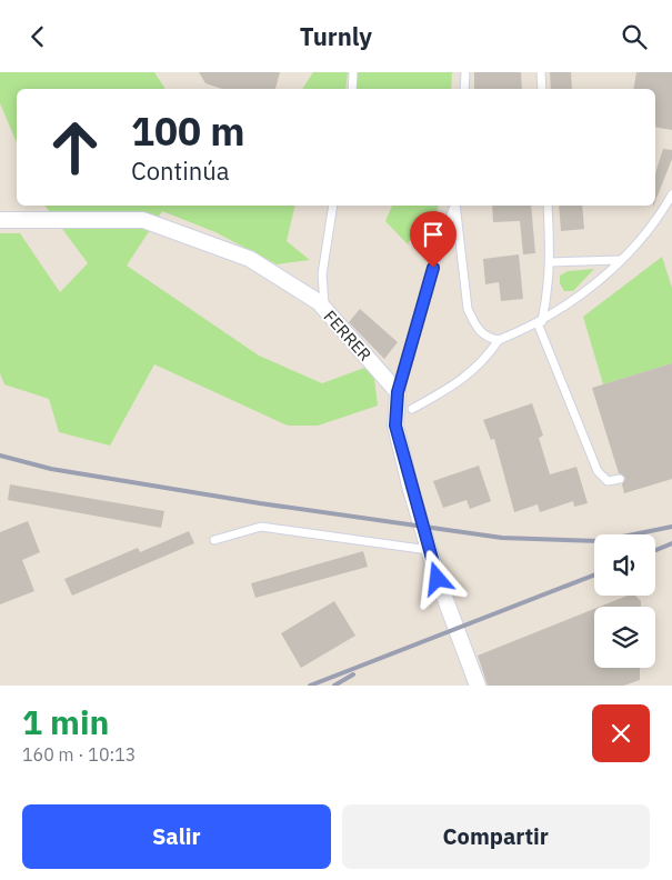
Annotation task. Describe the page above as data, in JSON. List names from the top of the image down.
{
  "streets": {
    "street": ["FERRER"]
  },
  "page": {
    "header": "Turnly",
    "turn": ["100 m", "Continúa"],
    "heading": ["1 min", "160 m · 10:13"],
    "buttons": ["Salir", "Compartir"]
  }
}
